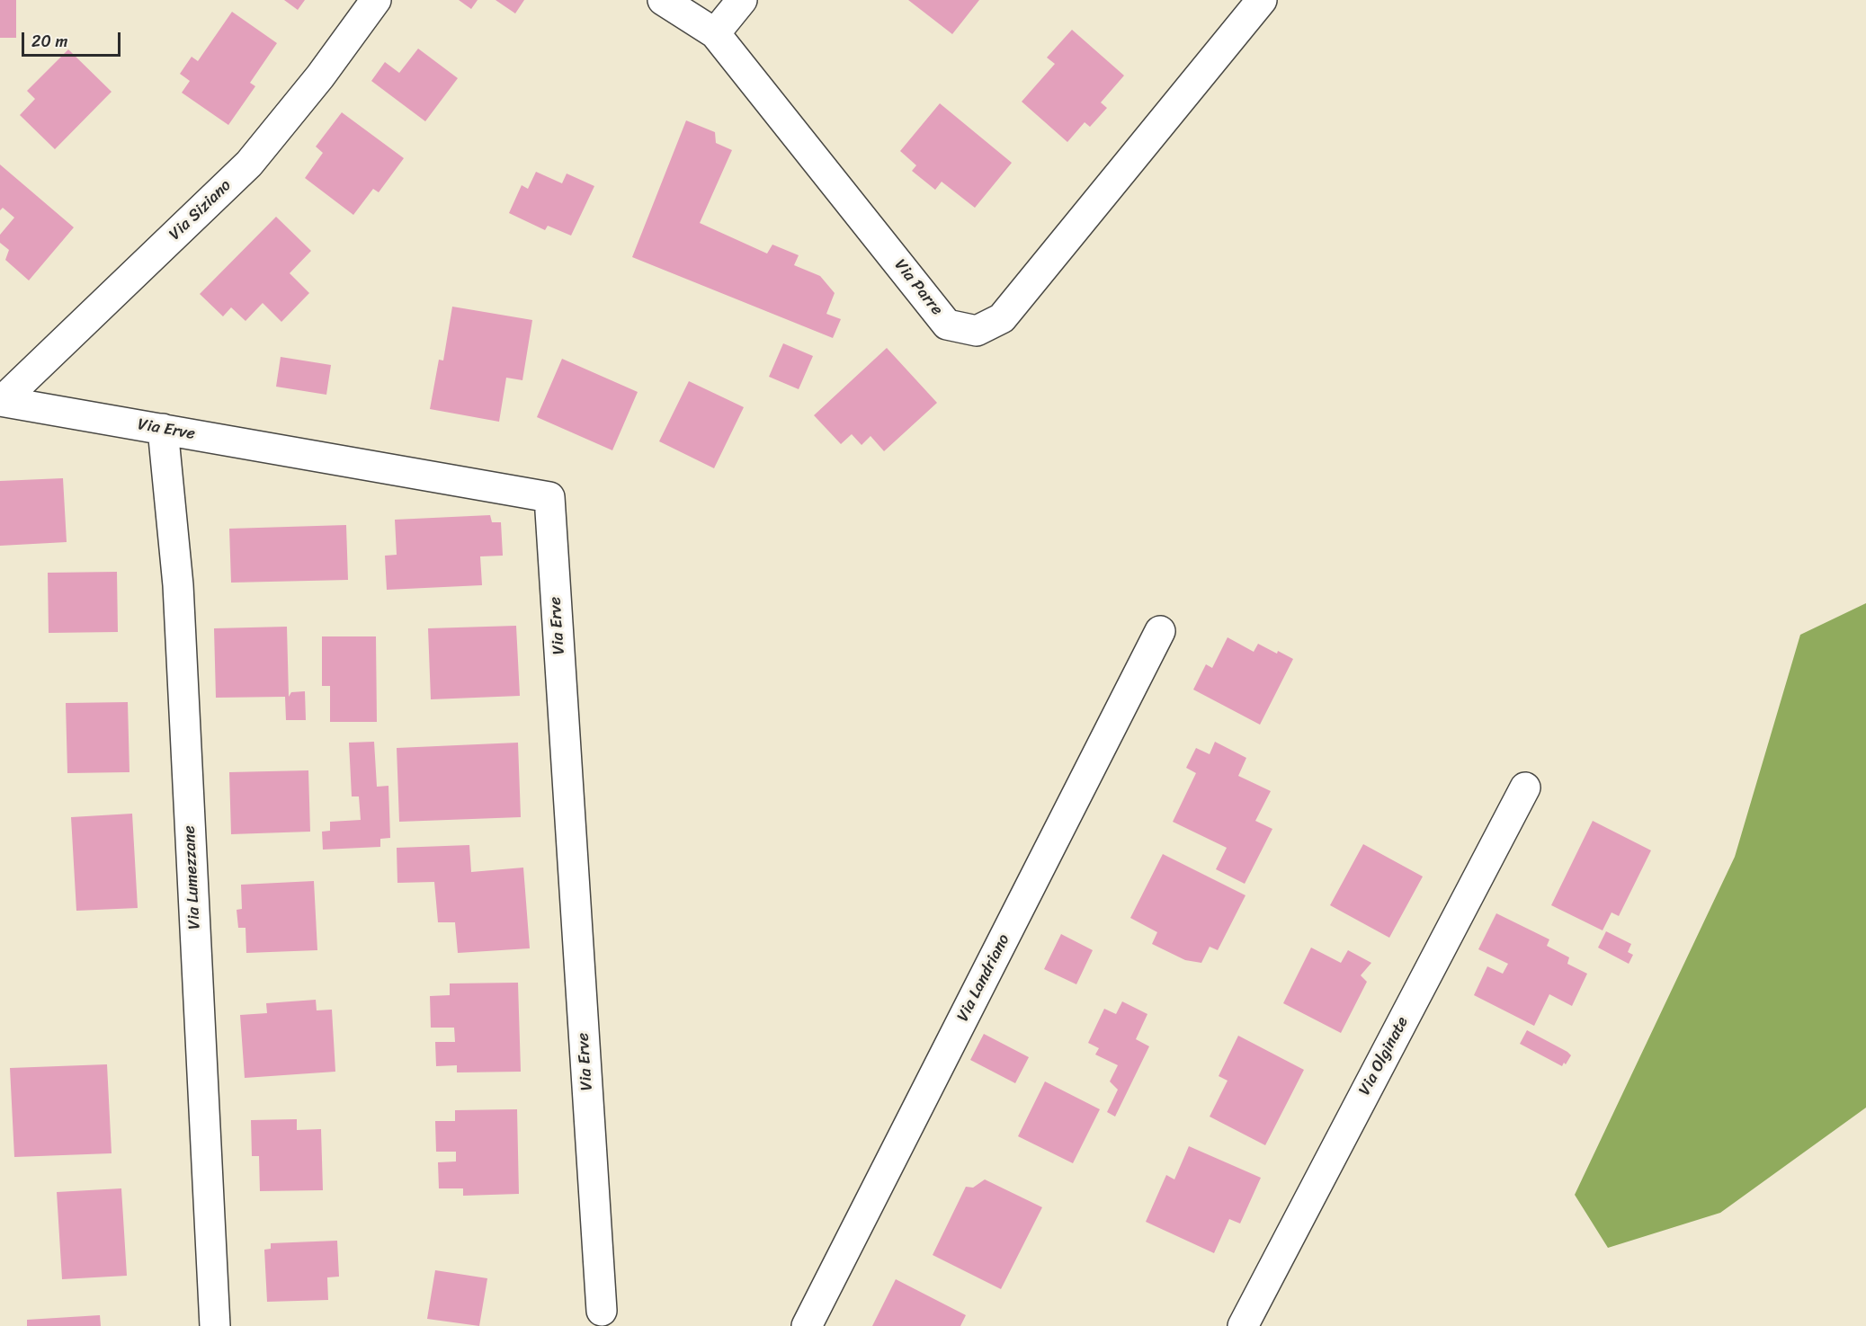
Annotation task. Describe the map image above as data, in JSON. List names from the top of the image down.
{
  "streets": {
    "street": [
      "Via Siziano",
      "Via Parre",
      "Via Erve",
      "Via Lumezzane",
      "Via Landriano",
      "Via Olginate"
    ]
  },
  "crossings": [
    ["Via Siziano", "Via Erve"],
    ["Via Erve", "Via Lumezzane"]
  ],
  "scale_bar": "20 m"
}
